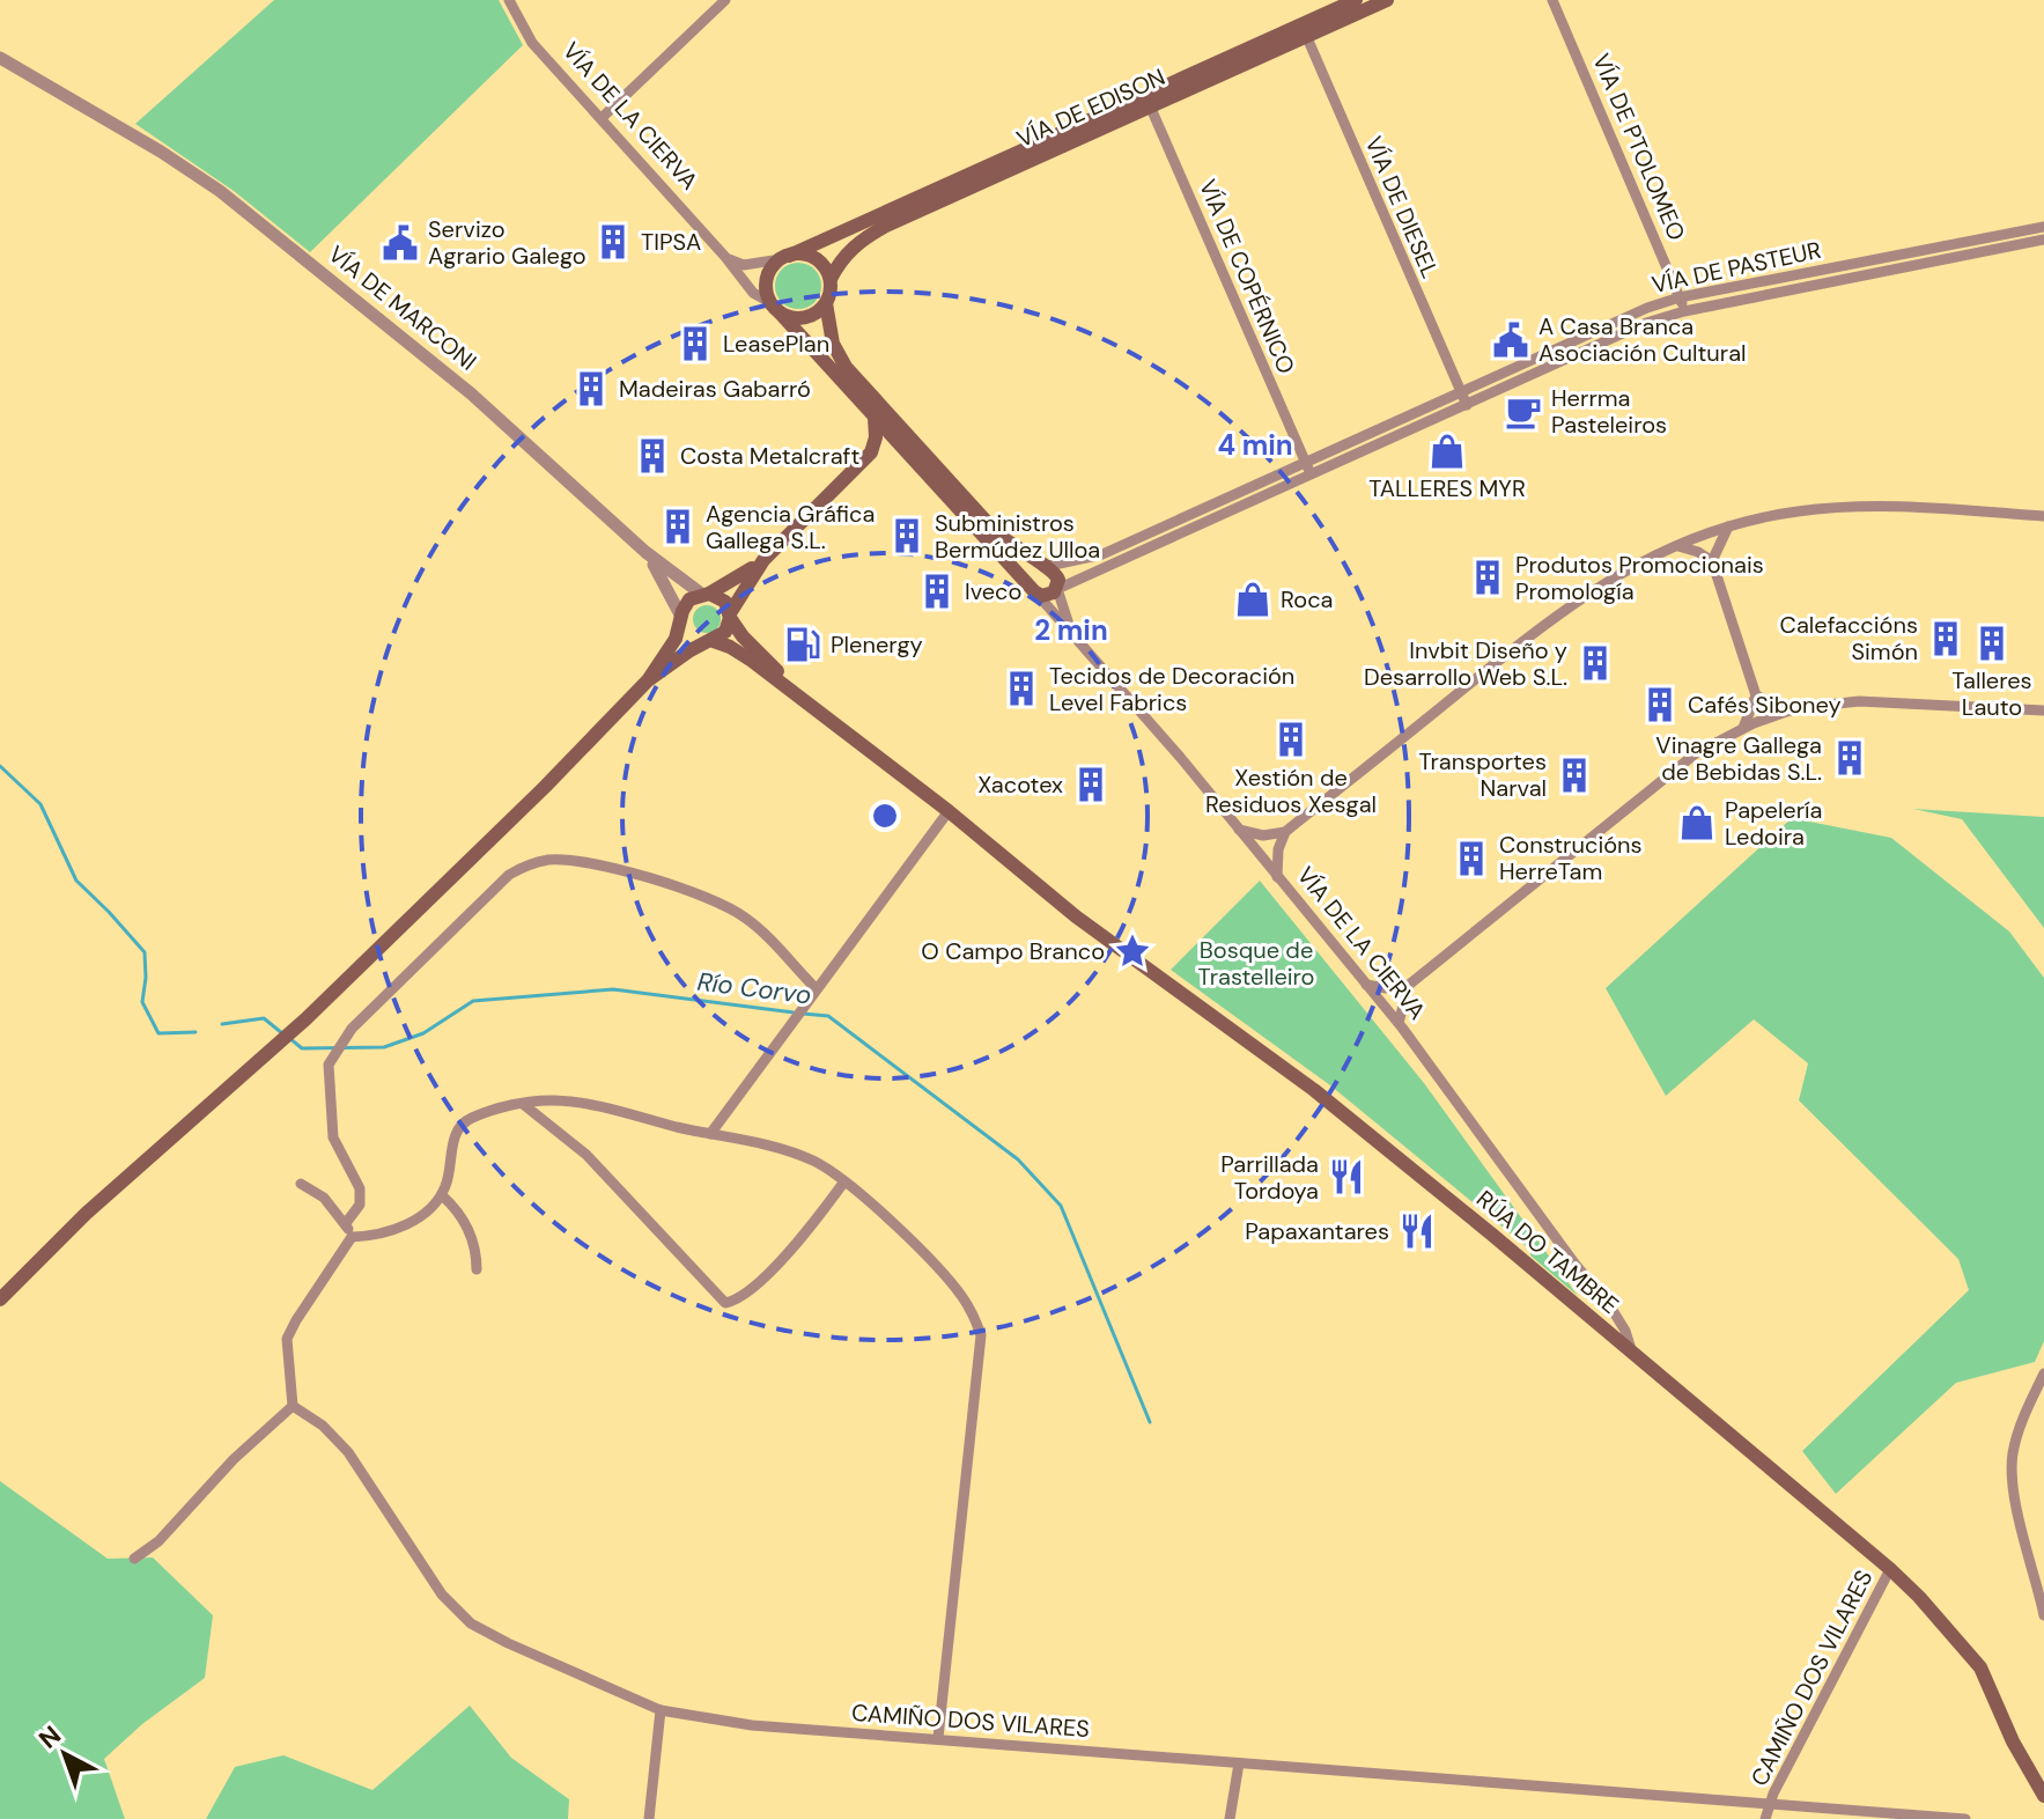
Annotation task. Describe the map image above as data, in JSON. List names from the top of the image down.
{
  "streets": {
    "main road": ["VÍA DE EDISON", "VÍA DE LA CIERVA", "RÚA DO TAMBRE"],
    "street": [
      "VÍA DE PTOLOMEO",
      "VÍA DE DIESEL",
      "VÍA DE PASTEUR",
      "VÍA DE COPÉRNICO",
      "VÍA DE MARCONI",
      "CAMIÑO DOS VILARES"
    ]
  },
  "crossings": [
    ["VÍA DE EDISON", "VÍA DE LA CIERVA"],
    ["VÍA DE EDISON", "VÍA DE DIESEL"],
    ["VÍA DE EDISON", "VÍA DE COPÉRNICO"],
    ["VÍA DE LA CIERVA", "VÍA DE PASTEUR"],
    ["VÍA DE LA CIERVA", "RÚA DO TAMBRE"],
    ["VÍA DE PTOLOMEO", "VÍA DE PASTEUR"],
    ["VÍA DE DIESEL", "VÍA DE PASTEUR"],
    ["VÍA DE PASTEUR", "VÍA DE COPÉRNICO"],
    ["RÚA DO TAMBRE", "CAMIÑO DOS VILARES"]
  ],
  "water": ["Río Corvo"],
  "parks": ["Bosque de Trastelleiro"],
  "places": {
    "building": [
      "TIPSA",
      "LeasePlan",
      "Madeiras Gabarró",
      "Costa Metalcraft",
      "Agencia Gráfica Gallega S.L.",
      "Subministros Bermúdez Ulloa",
      "Produtos Promocionais Promología",
      "Iveco",
      "Calefaccións Simón",
      "Talleres Lauto",
      "Invbit Diseño y Desarrollo Web S.L.",
      "Tecidos de Decoración Level Fabrics",
      "Cafés Siboney",
      "Xestión de Residuos Xesgal",
      "Vinagre Gallega de Bebidas S.L.",
      "Transportes Narval",
      "Xacotex",
      "Construcións HerreTam"
    ],
    "public building": ["Servizo Agrario Galego", "A Casa Branca Asociación Cultural"],
    "cafe": ["Herrma Pasteleiros"],
    "shop": ["TALLERES MYR", "Roca", "Papelería Ledoira"],
    "fuel station": ["Plenergy"],
    "place": ["O Campo Branco"],
    "restaurant": ["Parrillada Tordoya", "Papaxantares"]
  },
  "north": "top left",
  "rings": ["4 min", "2 min"]
}
